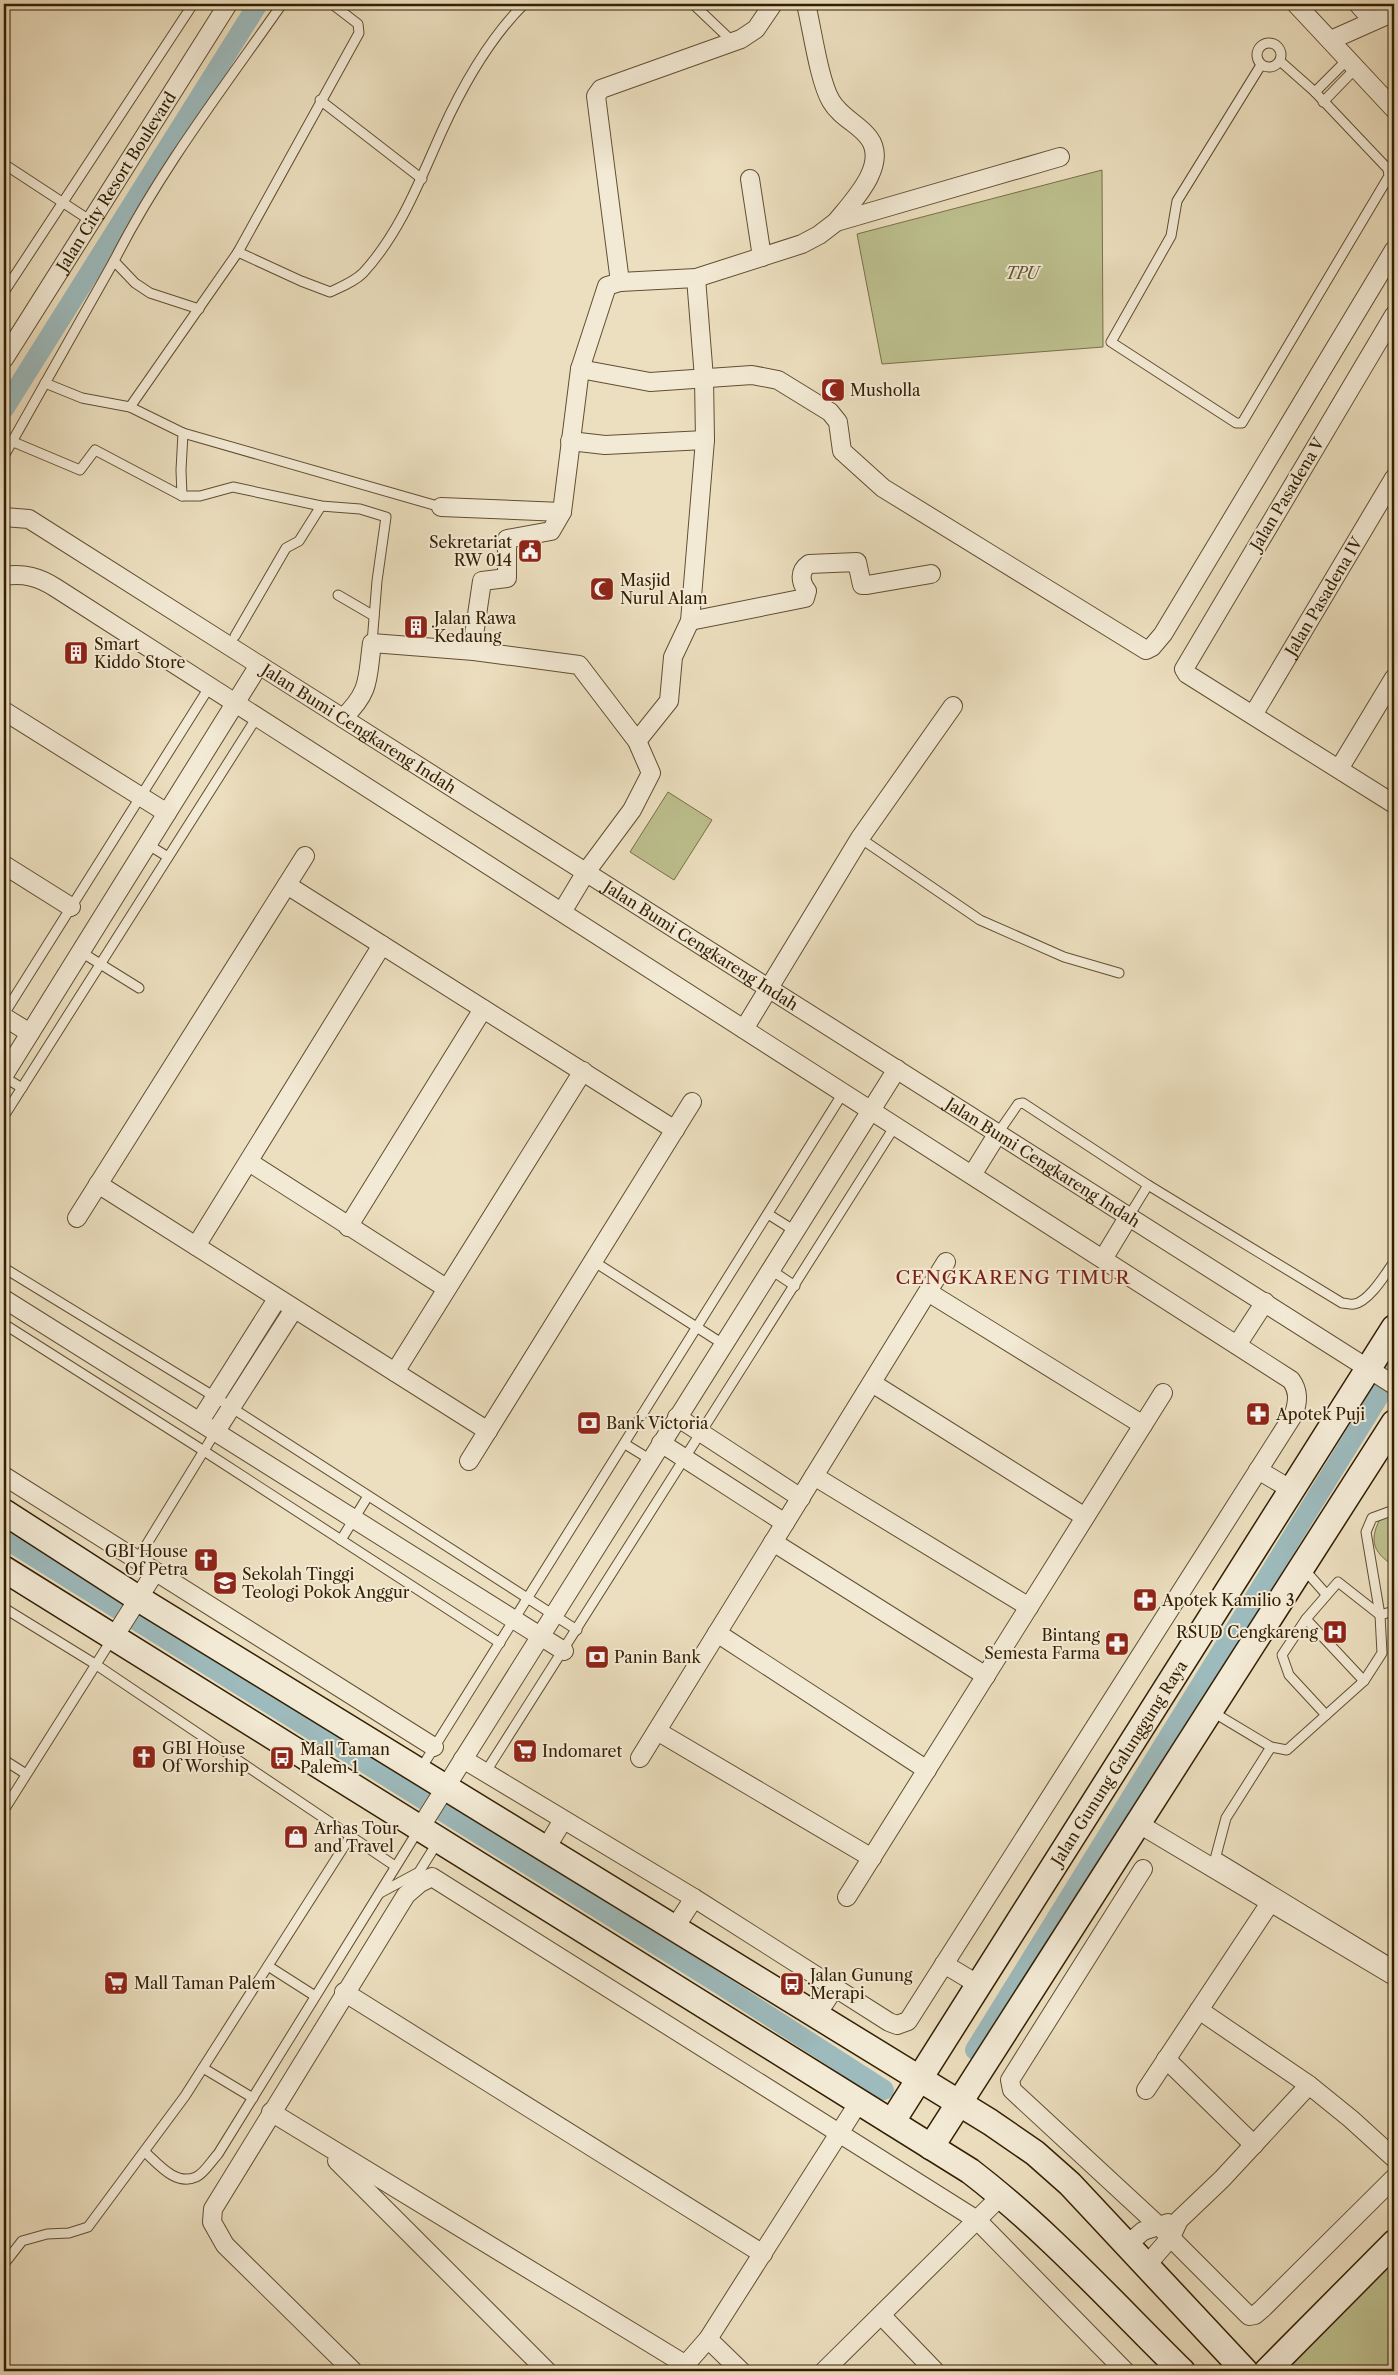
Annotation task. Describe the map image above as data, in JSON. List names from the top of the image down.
{
  "streets": {
    "street": [
      "Jalan City Resort Boulevard",
      "Jalan Pasadena V",
      "Jalan Pasadena IV",
      "Jalan Bumi Cengkareng Indah",
      "Jalan Gunung Galunggung Raya"
    ]
  },
  "crossings": [
    ["Jalan Pasadena V", "Jalan Pasadena IV"],
    ["Jalan Bumi Cengkareng Indah", "Jalan Gunung Galunggung Raya"]
  ],
  "districts": ["CENGKARENG TIMUR"],
  "parks": ["TPU"],
  "places": {
    "mosque": ["Musholla", "Masjid Nurul Alam"],
    "public building": ["Sekretariat RW 014"],
    "building": ["Jalan Rawa Kedaung", "Smart Kiddo Store"],
    "pharmacy": ["Apotek Puji", "Apotek Kamilio 3", "Bintang Semesta Farma"],
    "bank": ["Bank Victoria", "Panin Bank"],
    "church": ["GBI House Of Petra", "GBI House Of Worship"],
    "school or university": ["Sekolah Tinggi Teologi Pokok Anggur"],
    "hospital": ["RSUD Cengkareng"],
    "supermarket": ["Indomaret", "Mall Taman Palem"],
    "bus stop": ["Mall Taman Palem 1", "Jalan Gunung Merapi"],
    "shop": ["Arhas Tour and Travel"]
  }
}
